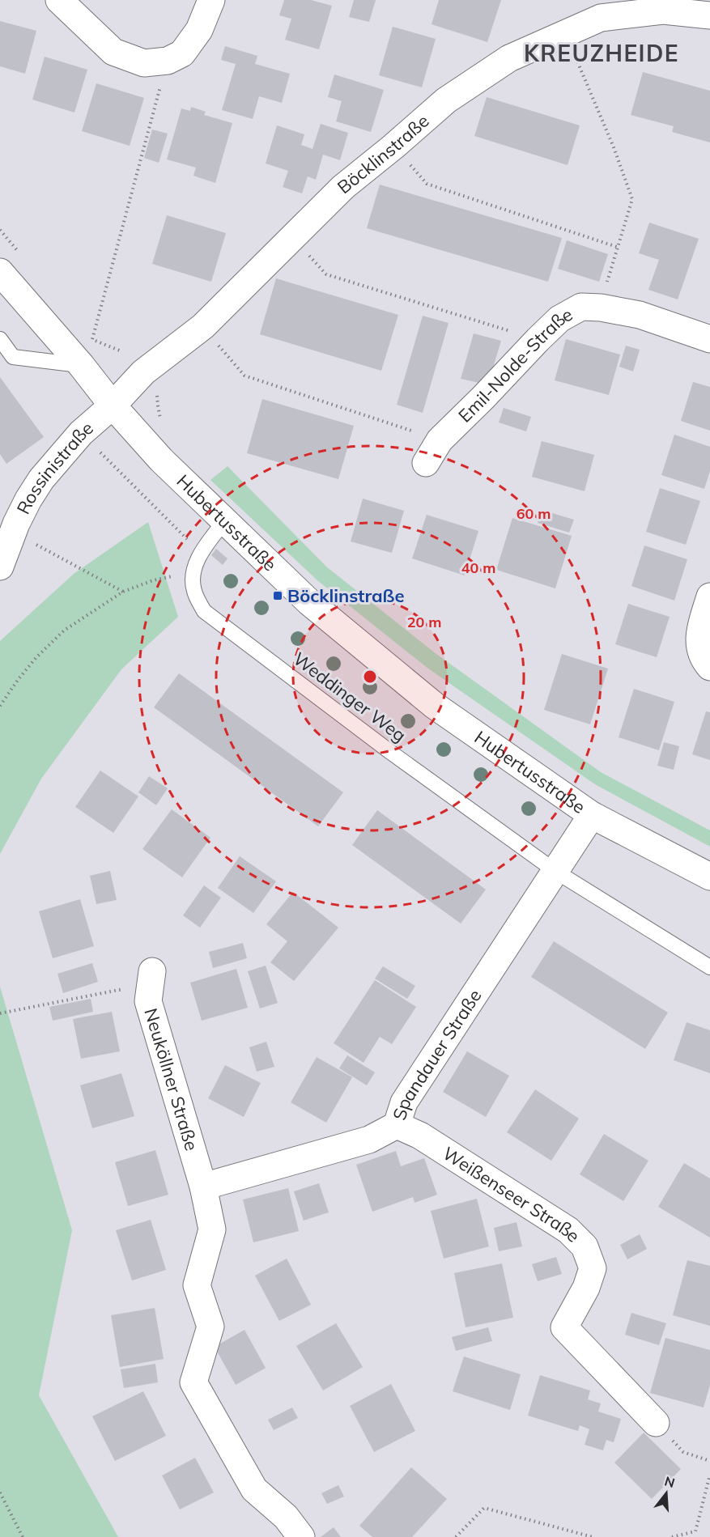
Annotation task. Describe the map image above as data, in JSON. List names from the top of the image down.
{
  "streets": {
    "street": [
      "Böcklinstraße",
      "Emil-Nolde-Straße",
      "Rossinistraße",
      "Hubertusstraße",
      "Spandauer Straße",
      "Neuköllner Straße",
      "Weißenseer Straße"
    ],
    "lane": ["Weddinger Weg"]
  },
  "crossings": [
    ["Böcklinstraße", "Rossinistraße"],
    ["Böcklinstraße", "Hubertusstraße"],
    ["Rossinistraße", "Hubertusstraße"],
    ["Hubertusstraße", "Weddinger Weg"],
    ["Hubertusstraße", "Spandauer Straße"],
    ["Weddinger Weg", "Spandauer Straße"],
    ["Spandauer Straße", "Neuköllner Straße"],
    ["Spandauer Straße", "Weißenseer Straße"]
  ],
  "districts": ["KREUZHEIDE"],
  "places": {
    "transit": ["Böcklinstraße"]
  },
  "north": "top",
  "rings": ["60 m", "40 m", "20 m"]
}
